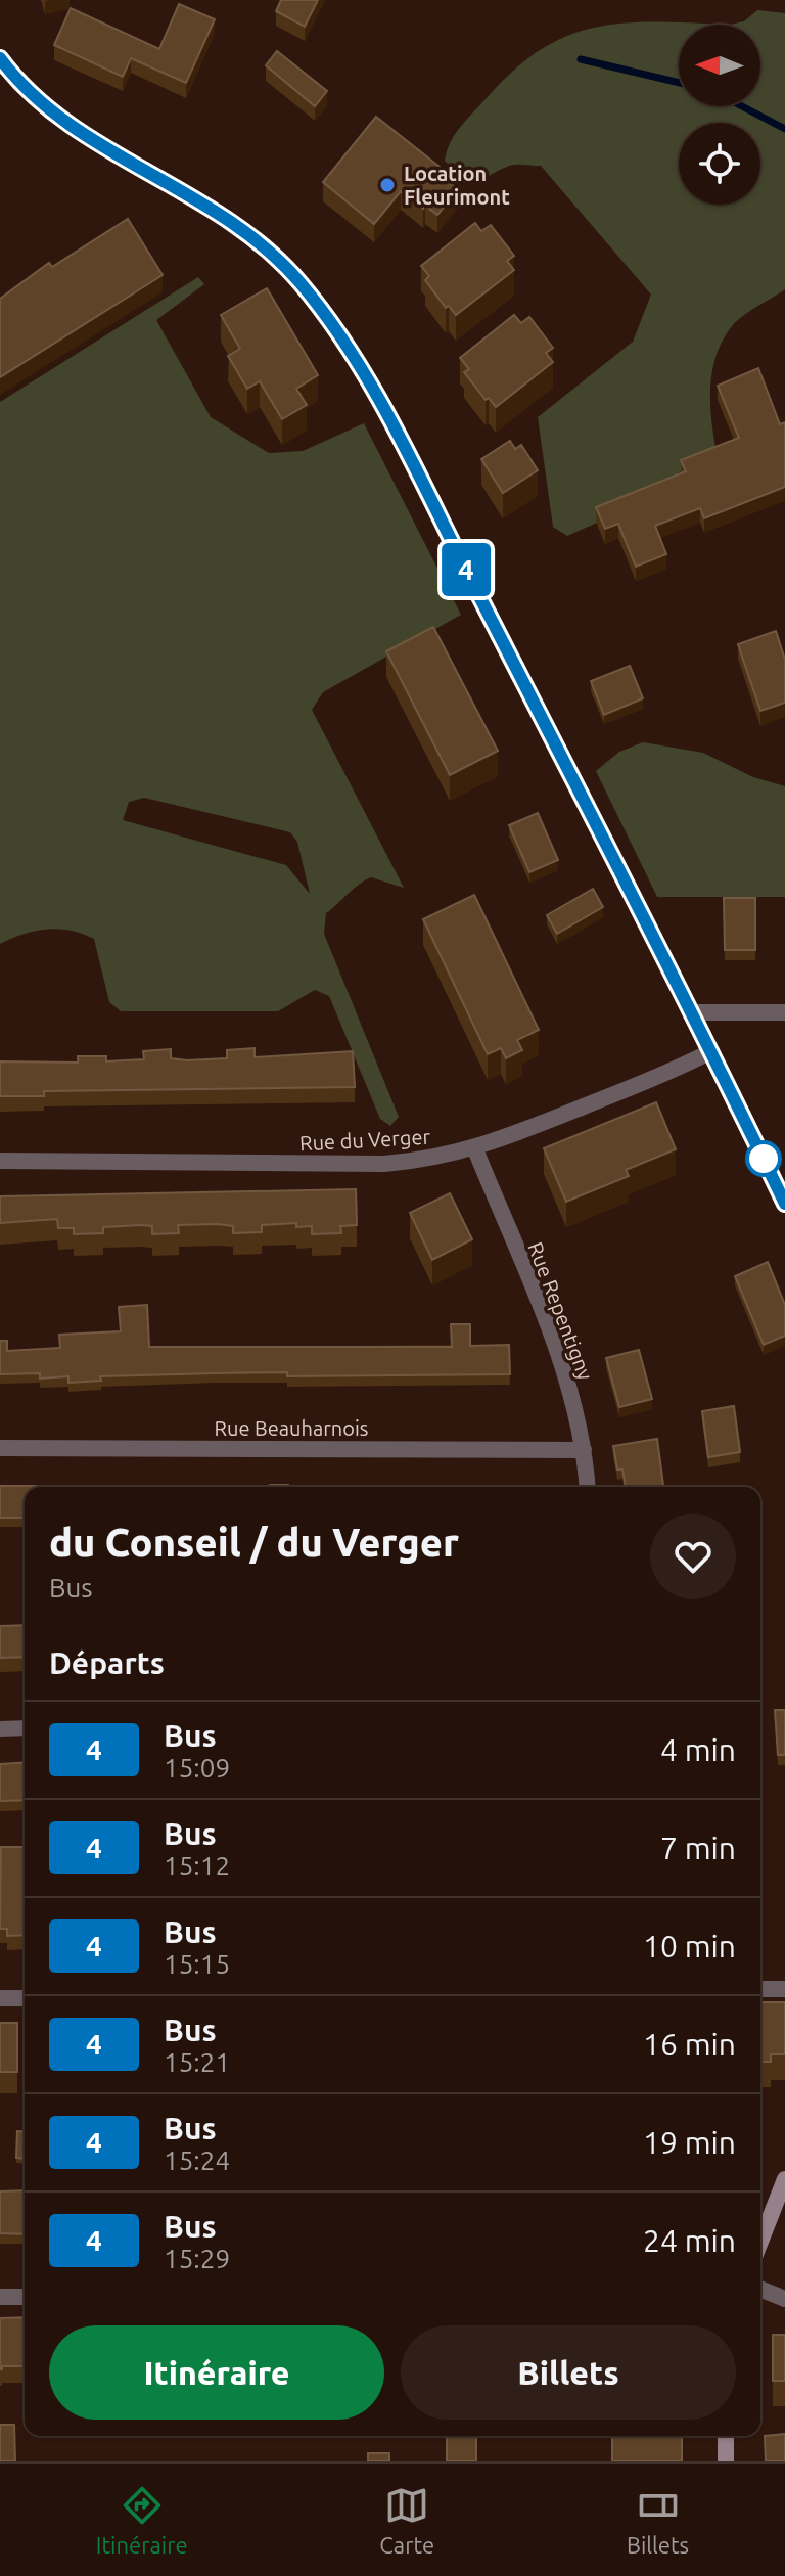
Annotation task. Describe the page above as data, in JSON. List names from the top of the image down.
{
  "streets": {
    "street": ["Rue du Verger", "Rue Repentigny", "Rue Beauharnois"]
  },
  "crossings": [
    ["Rue du Verger", "Rue Repentigny"],
    ["Rue Repentigny", "Rue Beauharnois"]
  ],
  "places": ["Location Fleurimont"],
  "lines": ["bus line 4"],
  "north": "left",
  "page": {
    "on_map": "4",
    "heading": [
      ["du Conseil / du Verger", "Bus"],
      "Départs"
    ],
    "list": [
      {
        "mark": "4",
        "name": "Bus",
        "note": "15:09",
        "value": "4 min"
      },
      {
        "mark": "4",
        "name": "Bus",
        "note": "15:12",
        "value": "7 min"
      },
      {
        "mark": "4",
        "name": "Bus",
        "note": "15:15",
        "value": "10 min"
      },
      {
        "mark": "4",
        "name": "Bus",
        "note": "15:21",
        "value": "16 min"
      },
      {
        "mark": "4",
        "name": "Bus",
        "note": "15:24",
        "value": "19 min"
      },
      {
        "mark": "4",
        "name": "Bus",
        "note": "15:29",
        "value": "24 min"
      }
    ],
    "buttons": ["Itinéraire", "Billets"],
    "tabs": ["Itinéraire", "Carte", "Billets"]
  }
}
